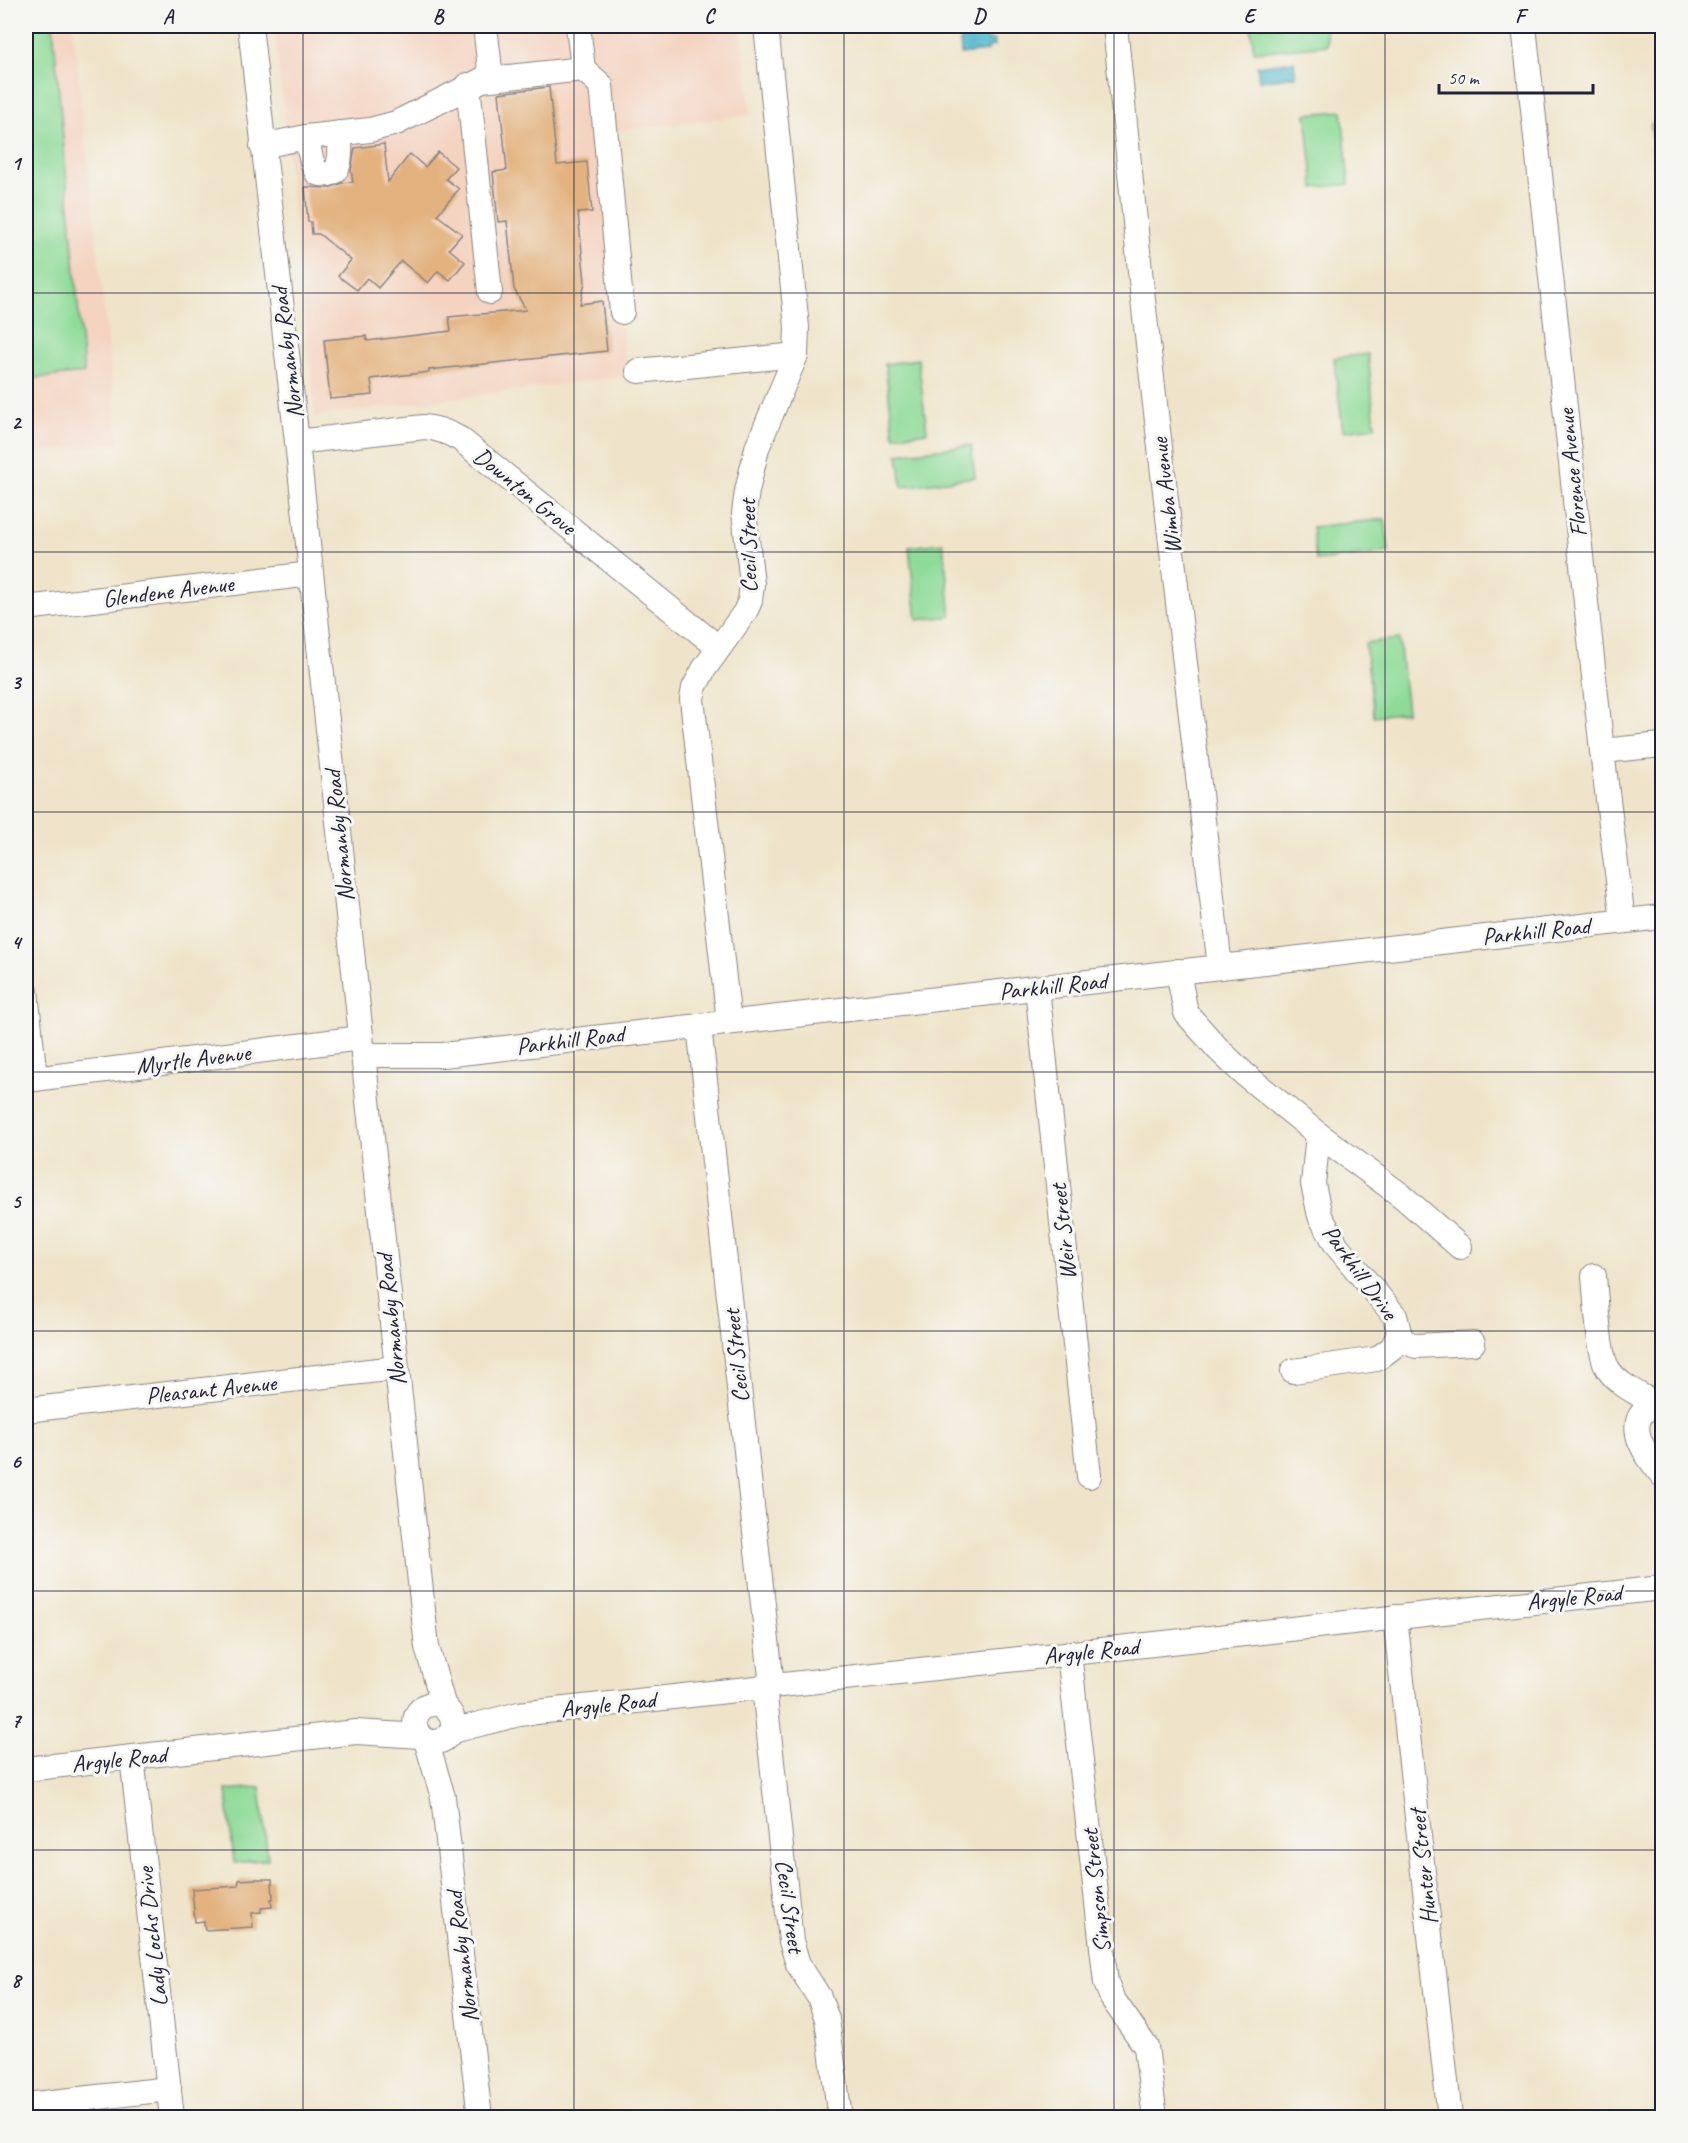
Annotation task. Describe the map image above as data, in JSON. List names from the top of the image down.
{
  "streets": {
    "street": [
      "Normanby Road",
      "Florence Avenue",
      "Downton Grove",
      "Wimba Avenue",
      "Cecil Street",
      "Glendene Avenue",
      "Parkhill Road",
      "Myrtle Avenue",
      "Weir Street",
      "Parkhill Drive",
      "Pleasant Avenue",
      "Argyle Road",
      "Hunter Street",
      "Simpson Street",
      "Lady Lochs Drive"
    ]
  },
  "crossings": [
    ["Normanby Road", "Downton Grove"],
    ["Normanby Road", "Glendene Avenue"],
    ["Normanby Road", "Parkhill Road"],
    ["Normanby Road", "Myrtle Avenue"],
    ["Normanby Road", "Pleasant Avenue"],
    ["Normanby Road", "Argyle Road"],
    ["Florence Avenue", "Parkhill Road"],
    ["Downton Grove", "Cecil Street"],
    ["Wimba Avenue", "Parkhill Road"],
    ["Cecil Street", "Parkhill Road"],
    ["Cecil Street", "Argyle Road"],
    ["Parkhill Road", "Myrtle Avenue"],
    ["Parkhill Road", "Weir Street"],
    ["Argyle Road", "Hunter Street"],
    ["Argyle Road", "Simpson Street"],
    ["Argyle Road", "Lady Lochs Drive"]
  ],
  "scale_bar": "50 m",
  "grid": {
    "columns": [
      "A",
      "B",
      "C",
      "D",
      "E",
      "F"
    ],
    "rows": [
      "1",
      "2",
      "3",
      "4",
      "5",
      "6",
      "7",
      "8"
    ]
  }
}
